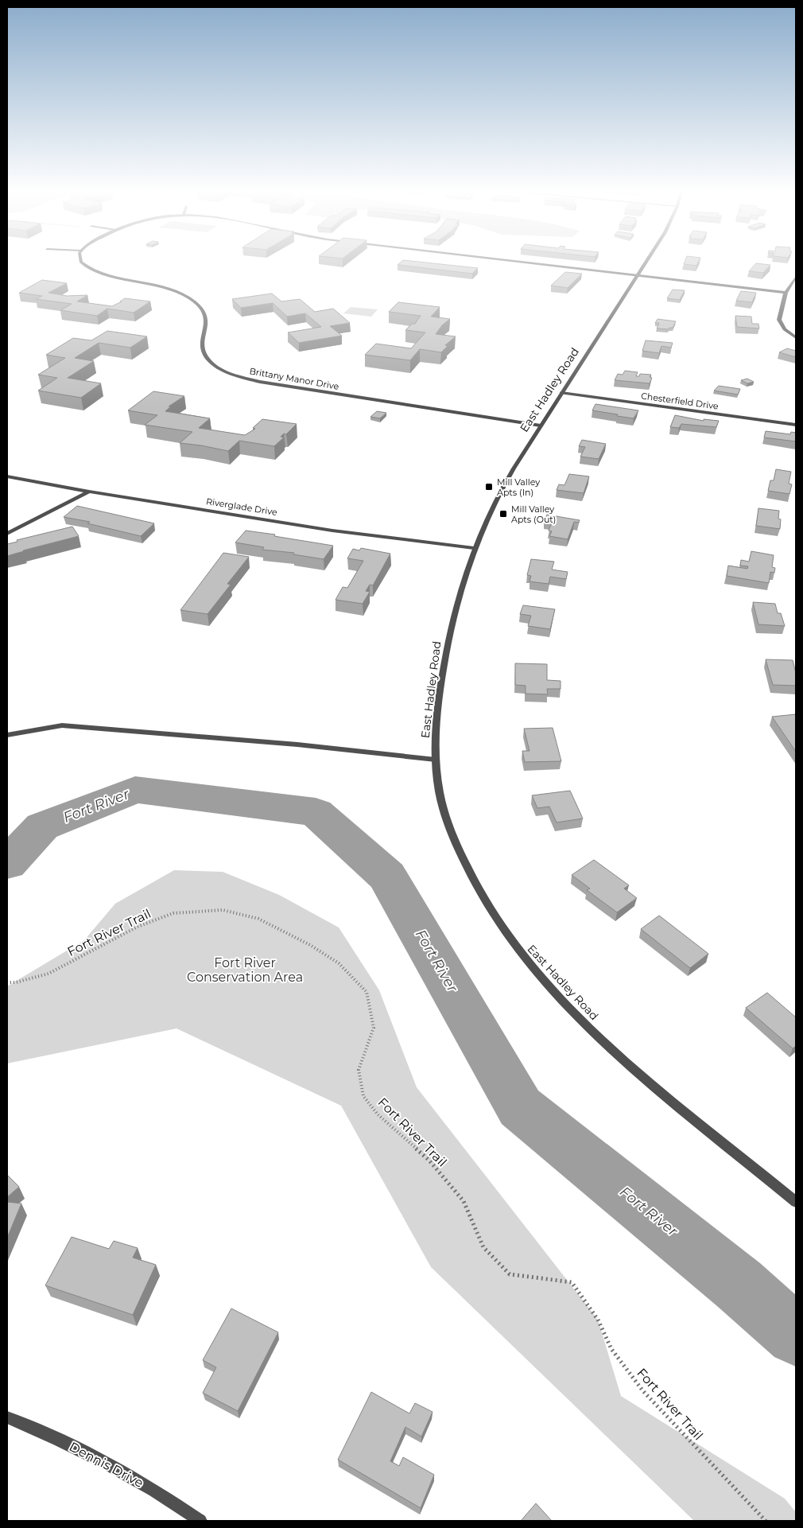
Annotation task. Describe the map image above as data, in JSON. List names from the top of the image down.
{
  "streets": {
    "street": [
      "Brittany Manor Drive",
      "East Hadley Road",
      "Chesterfield Drive",
      "Riverglade Drive",
      "Dennis Drive"
    ],
    "path": ["Fort River Trail"]
  },
  "crossings": [
    ["Brittany Manor Drive", "East Hadley Road"],
    ["East Hadley Road", "Chesterfield Drive"],
    ["East Hadley Road", "Riverglade Drive"]
  ],
  "water": ["Fort River"],
  "parks": ["Fort River Conservation Area"],
  "places": {
    "transit": ["Mill Valley Apts (In)", "Mill Valley Apts (Out)"]
  }
}
